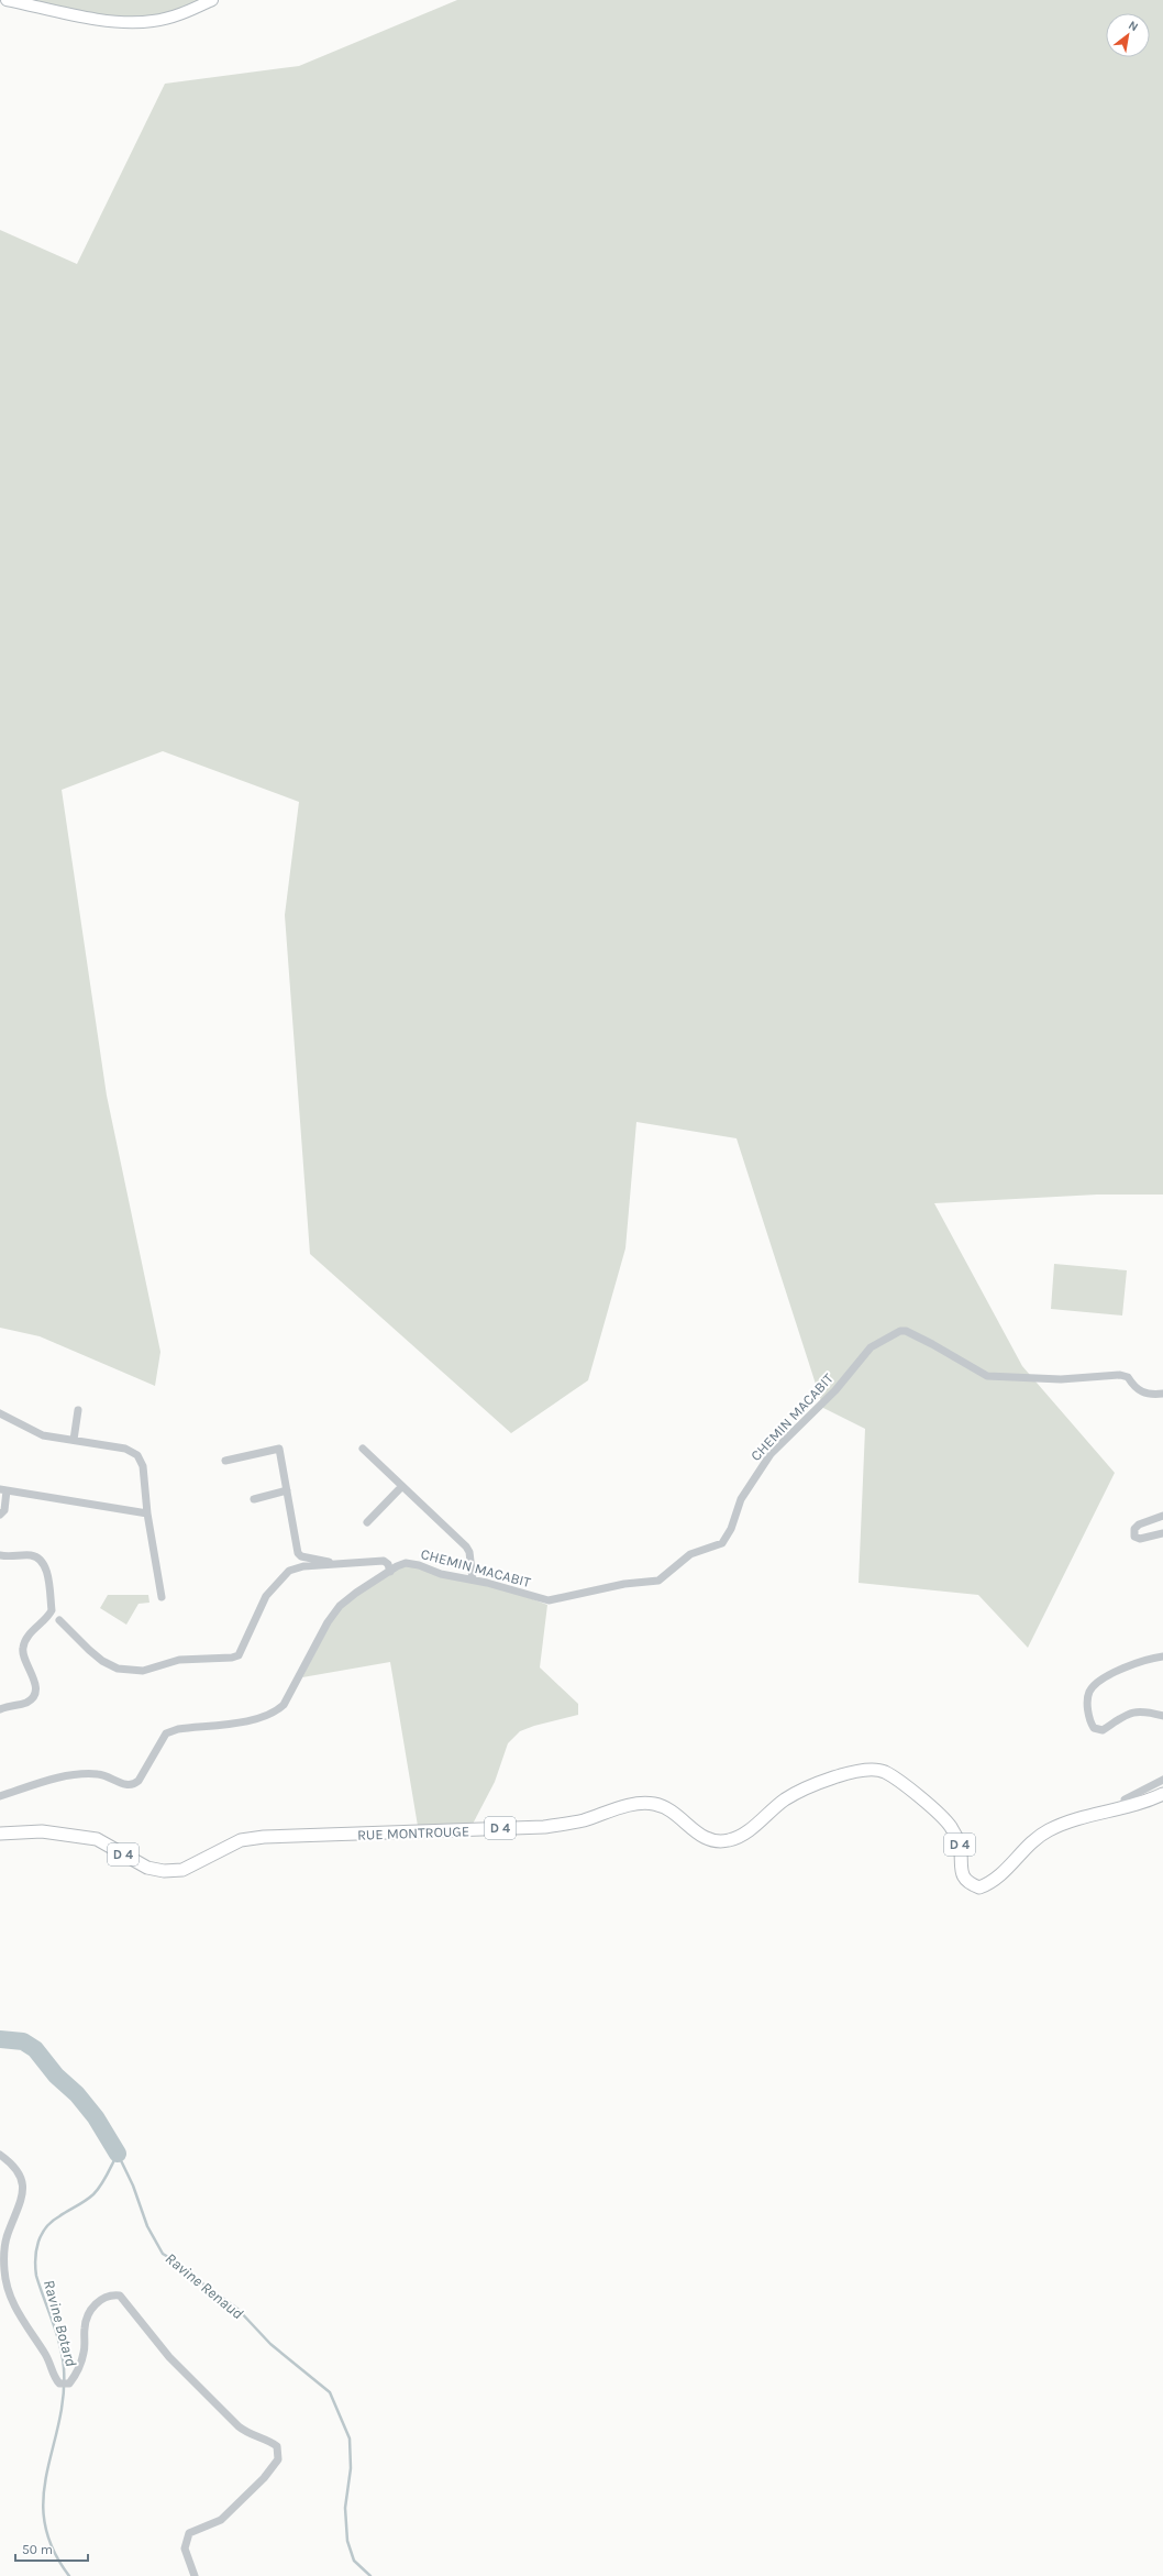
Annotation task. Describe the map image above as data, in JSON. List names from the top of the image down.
{
  "streets": {
    "main road": ["D 4", "RUE MONTROUGE"],
    "street": ["CHEMIN MACABIT"]
  },
  "water": ["Ravine Renaud", "Ravine Botard"],
  "scale_bar": "50 m",
  "north": "top right"
}
